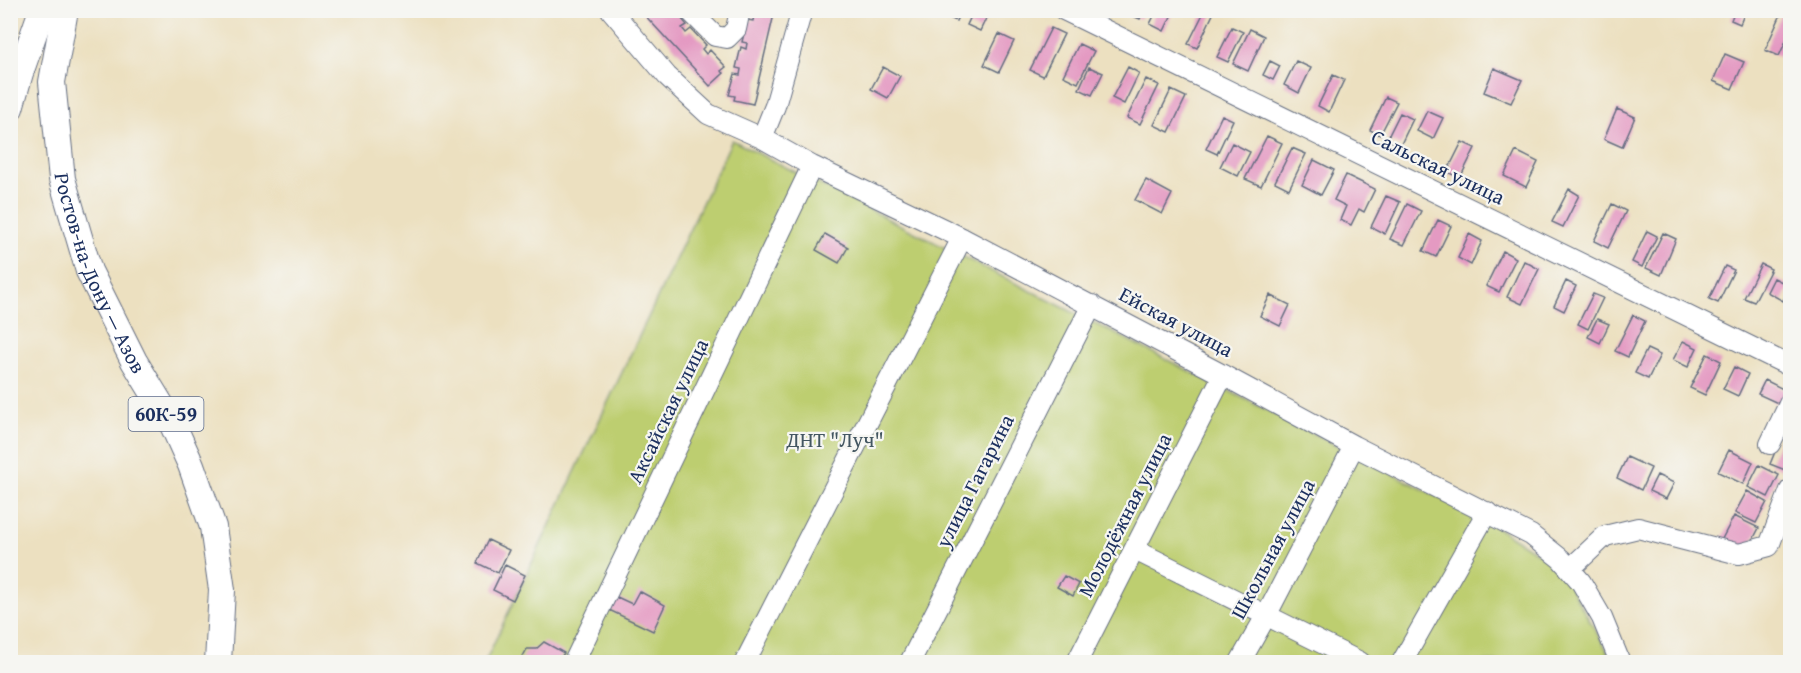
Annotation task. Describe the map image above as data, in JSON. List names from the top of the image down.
{
  "streets": {
    "main road": ["Ростов-на-Дону — Азов", "60К-59"],
    "street": [
      "Сальская улица",
      "Ейская улица",
      "Аксайская улица",
      "улица Гагарина",
      "Молодёжная улица",
      "Школьная улица"
    ]
  },
  "crossings": [
    ["Ейская улица", "Аксайская улица"],
    ["Ейская улица", "улица Гагарина"],
    ["Ейская улица", "Молодёжная улица"],
    ["Ейская улица", "Школьная улица"]
  ],
  "parks": ["ДНТ \"Луч\""]
}
